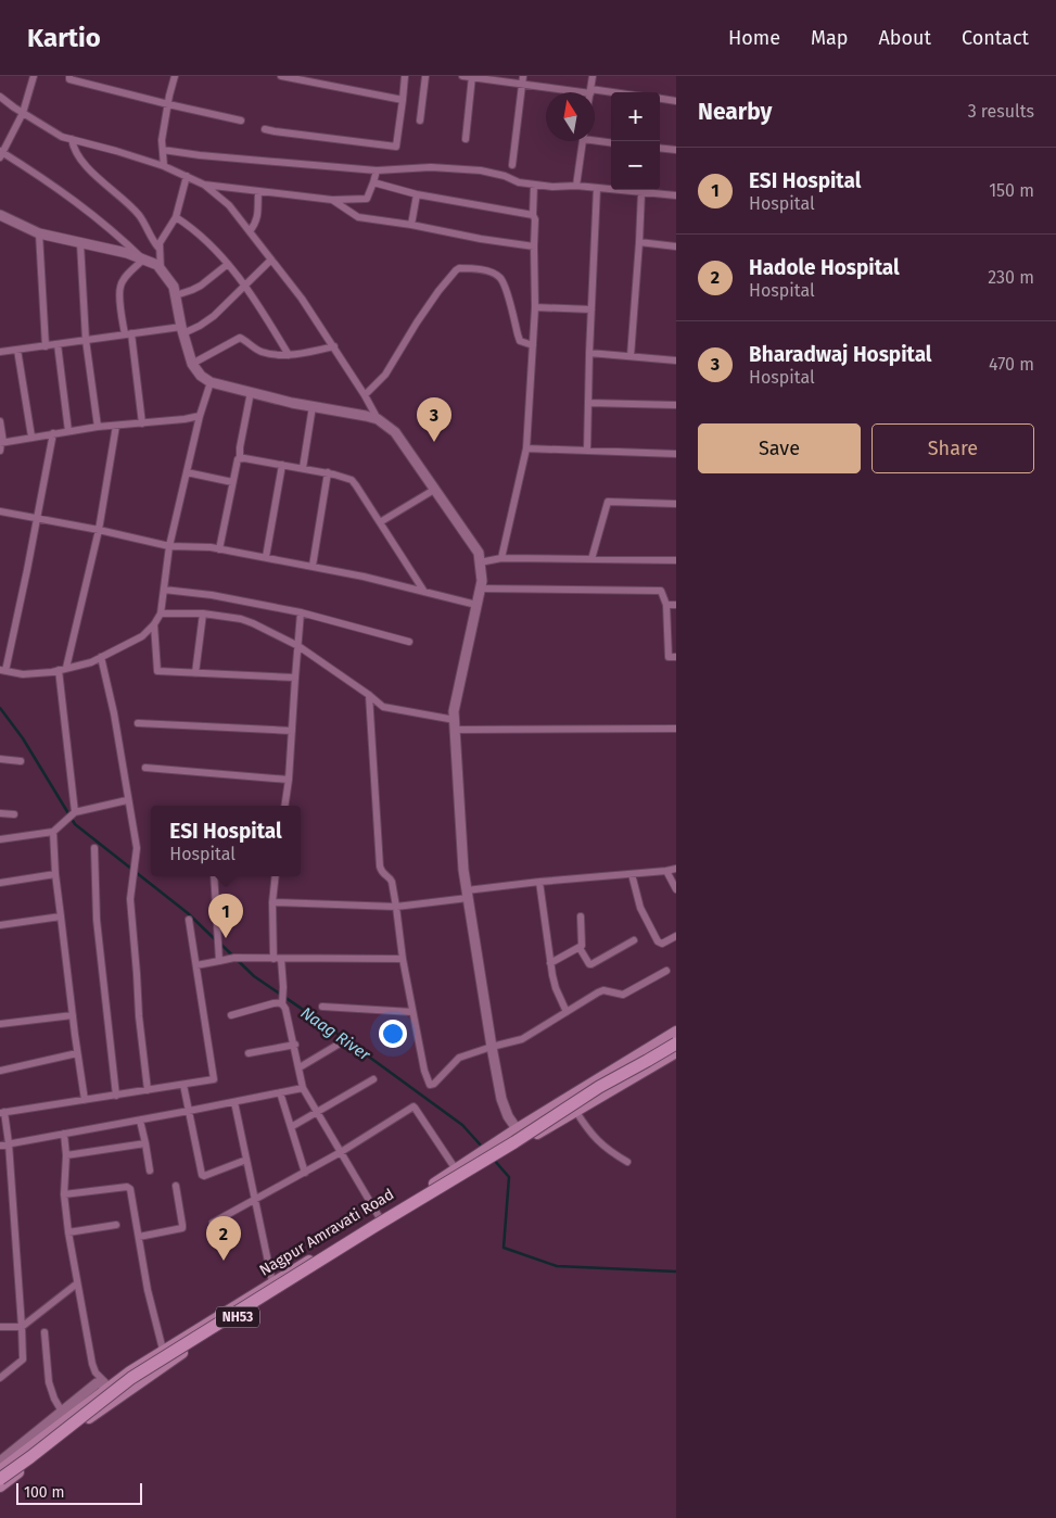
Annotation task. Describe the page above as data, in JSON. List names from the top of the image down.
{
  "streets": {
    "main road": ["Nagpur Amravati Road", "NH53"]
  },
  "water": ["Naag River"],
  "scale_bar": "100 m",
  "north": "top",
  "page": {
    "header": "Kartio",
    "nav": [
      "Home",
      "Map",
      "About",
      "Contact"
    ],
    "heading": ["Nearby", "3 results"],
    "map_buttons": ["+", "−"],
    "list": [
      {
        "mark": "1",
        "name": "ESI Hospital",
        "note": "Hospital",
        "value": "150 m"
      },
      {
        "mark": "2",
        "name": "Hadole Hospital",
        "note": "Hospital",
        "value": "230 m"
      },
      {
        "mark": "3",
        "name": "Bharadwaj Hospital",
        "note": "Hospital",
        "value": "470 m"
      }
    ],
    "pins": ["3", "1", "2"],
    "buttons": ["Save", "Share"],
    "popup": ["ESI Hospital", "Hospital"],
    "scale": "100 m"
  }
}
